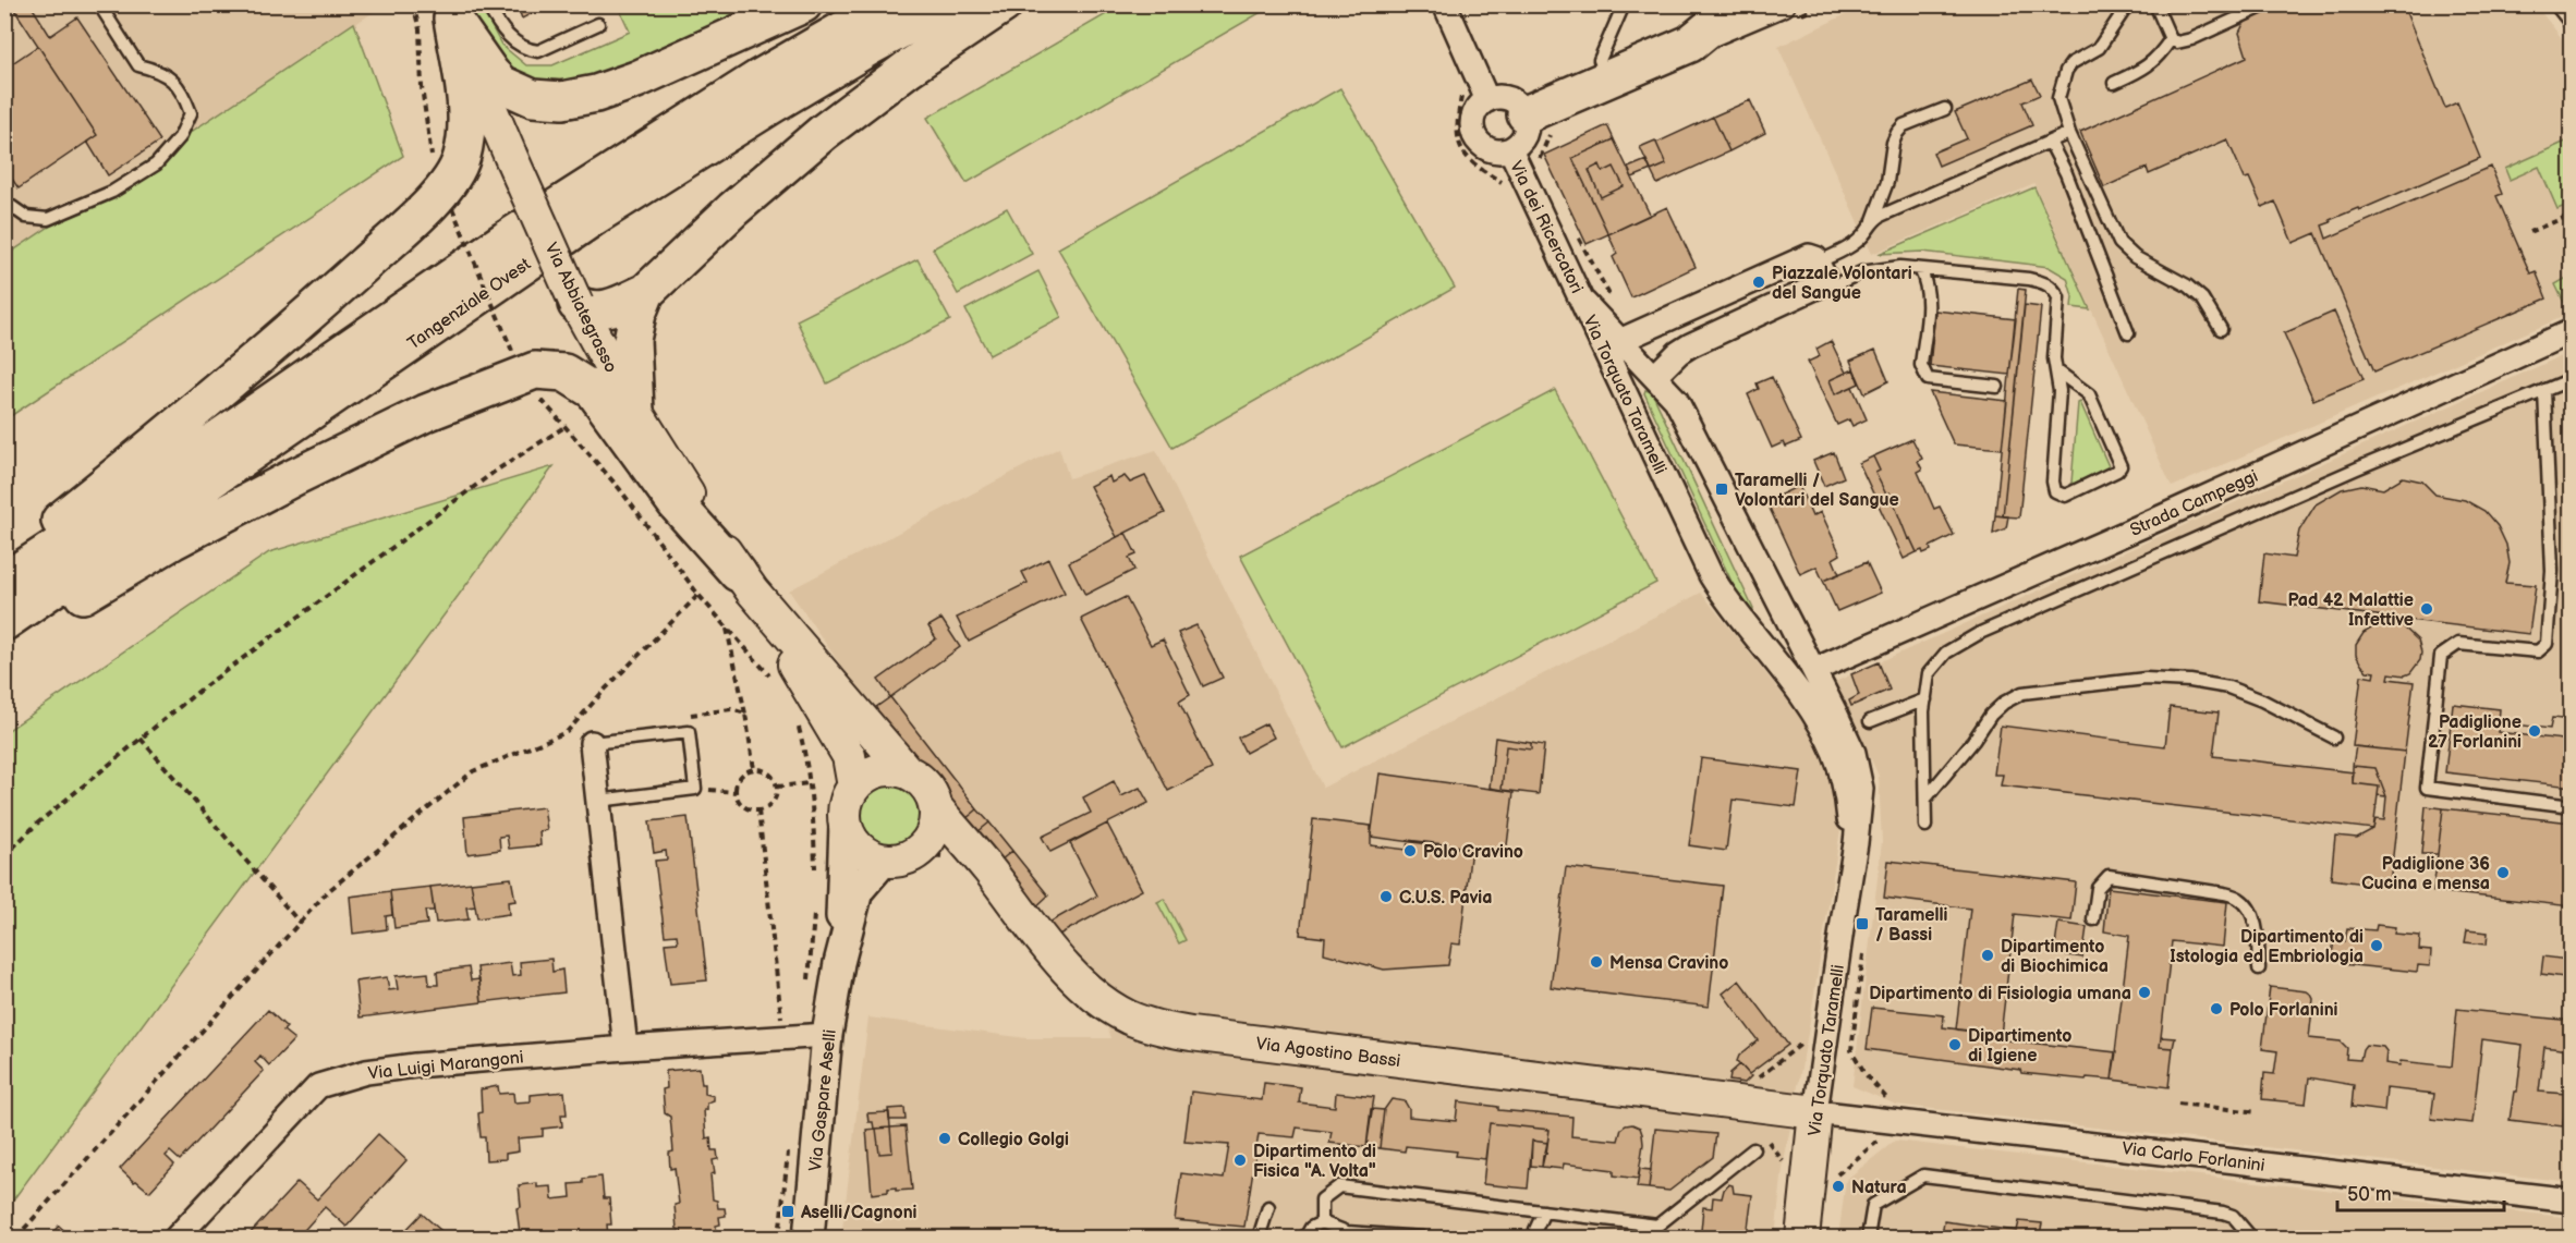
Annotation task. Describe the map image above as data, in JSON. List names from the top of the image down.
{
  "streets": {
    "highway": ["Tangenziale Ovest"],
    "main road": ["Via Abbiategrasso", "Via Torquato Taramelli", "Via Agostino Bassi"],
    "street": [
      "Via dei Ricercatori",
      "Strada Campeggi",
      "Via Luigi Marangoni",
      "Via Gaspare Aselli",
      "Via Carlo Forlanini"
    ]
  },
  "crossings": [
    ["Via dei Ricercatori", "Via Torquato Taramelli"],
    ["Via Abbiategrasso", "Via Agostino Bassi"],
    ["Via Abbiategrasso", "Via Gaspare Aselli"],
    ["Via Torquato Taramelli", "Strada Campeggi"],
    ["Via Torquato Taramelli", "Via Agostino Bassi"],
    ["Via Torquato Taramelli", "Via Carlo Forlanini"],
    ["Via Agostino Bassi", "Via Gaspare Aselli"],
    ["Via Agostino Bassi", "Via Carlo Forlanini"],
    ["Via Luigi Marangoni", "Via Gaspare Aselli"]
  ],
  "places": {
    "other": [
      "Piazzale Volontari del Sangue",
      "Pad 42 Malattie Infettive",
      "Padiglione 27 Forlanini",
      "Polo Cravino",
      "Padiglione 36 Cucina e mensa",
      "C.U.S. Pavia",
      "Dipartimento di Istologia ed Embriologia",
      "Dipartimento di Biochimica",
      "Mensa Cravino",
      "Dipartimento di Fisiologia umana",
      "Polo Forlanini",
      "Dipartimento di Igiene",
      "Collegio Golgi",
      "Dipartimento di Fisica \"A. Volta\"",
      "Natura"
    ],
    "transit": ["Taramelli / Volontari del Sangue", "Taramelli / Bassi", "Aselli/Cagnoni"]
  },
  "scale_bar": "50 m"
}
